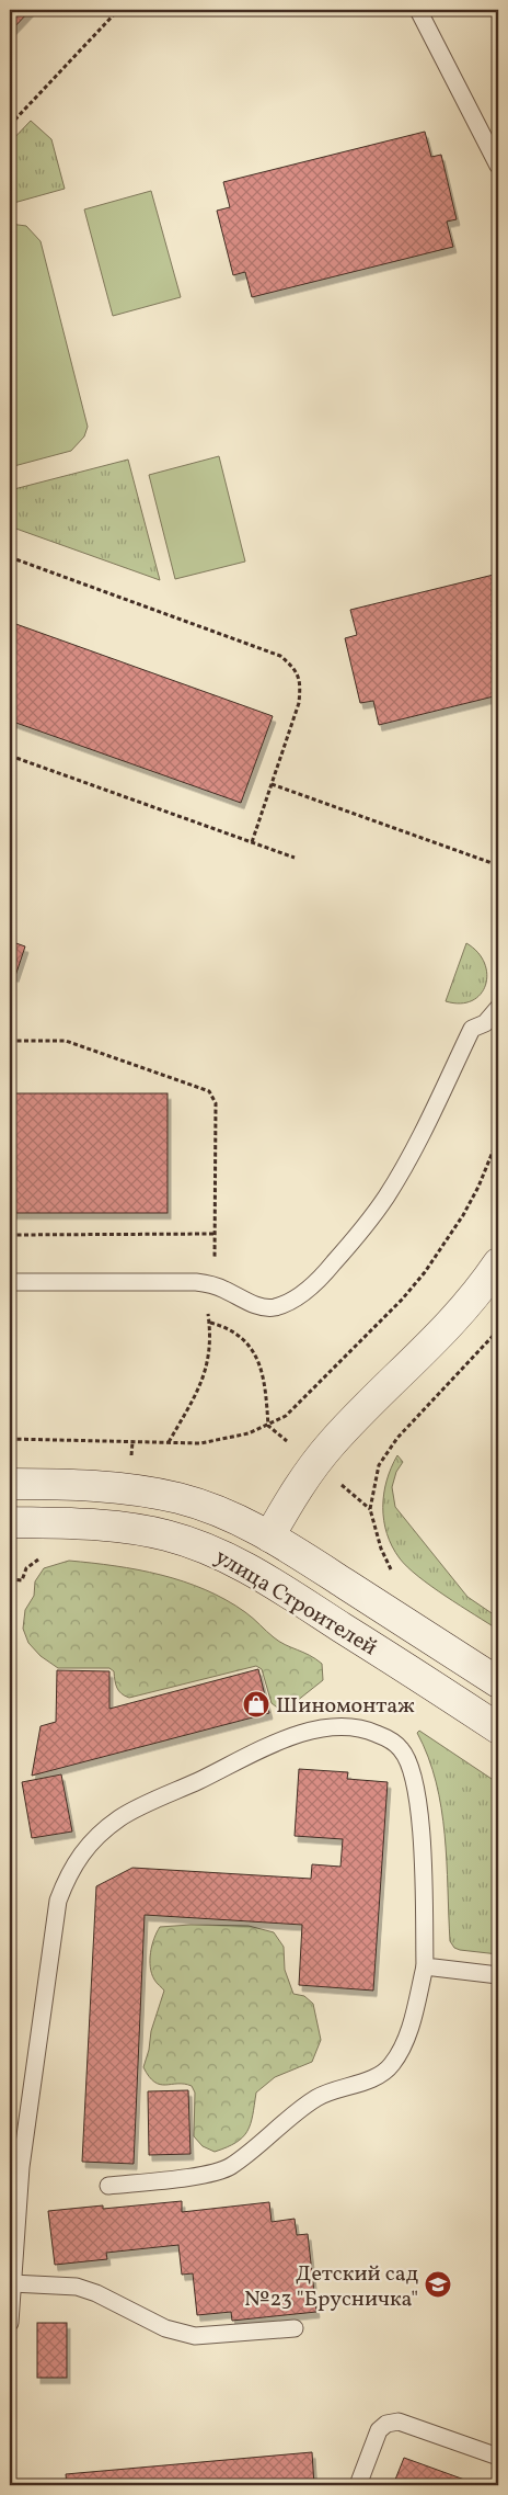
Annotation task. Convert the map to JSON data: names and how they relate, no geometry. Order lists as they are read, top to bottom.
{
  "streets": {
    "main road": ["улица Строителей"]
  },
  "places": {
    "shop": ["Шиномонтаж"],
    "school or university": ["Детский сад №23 \"Брусничка\""]
  }
}
